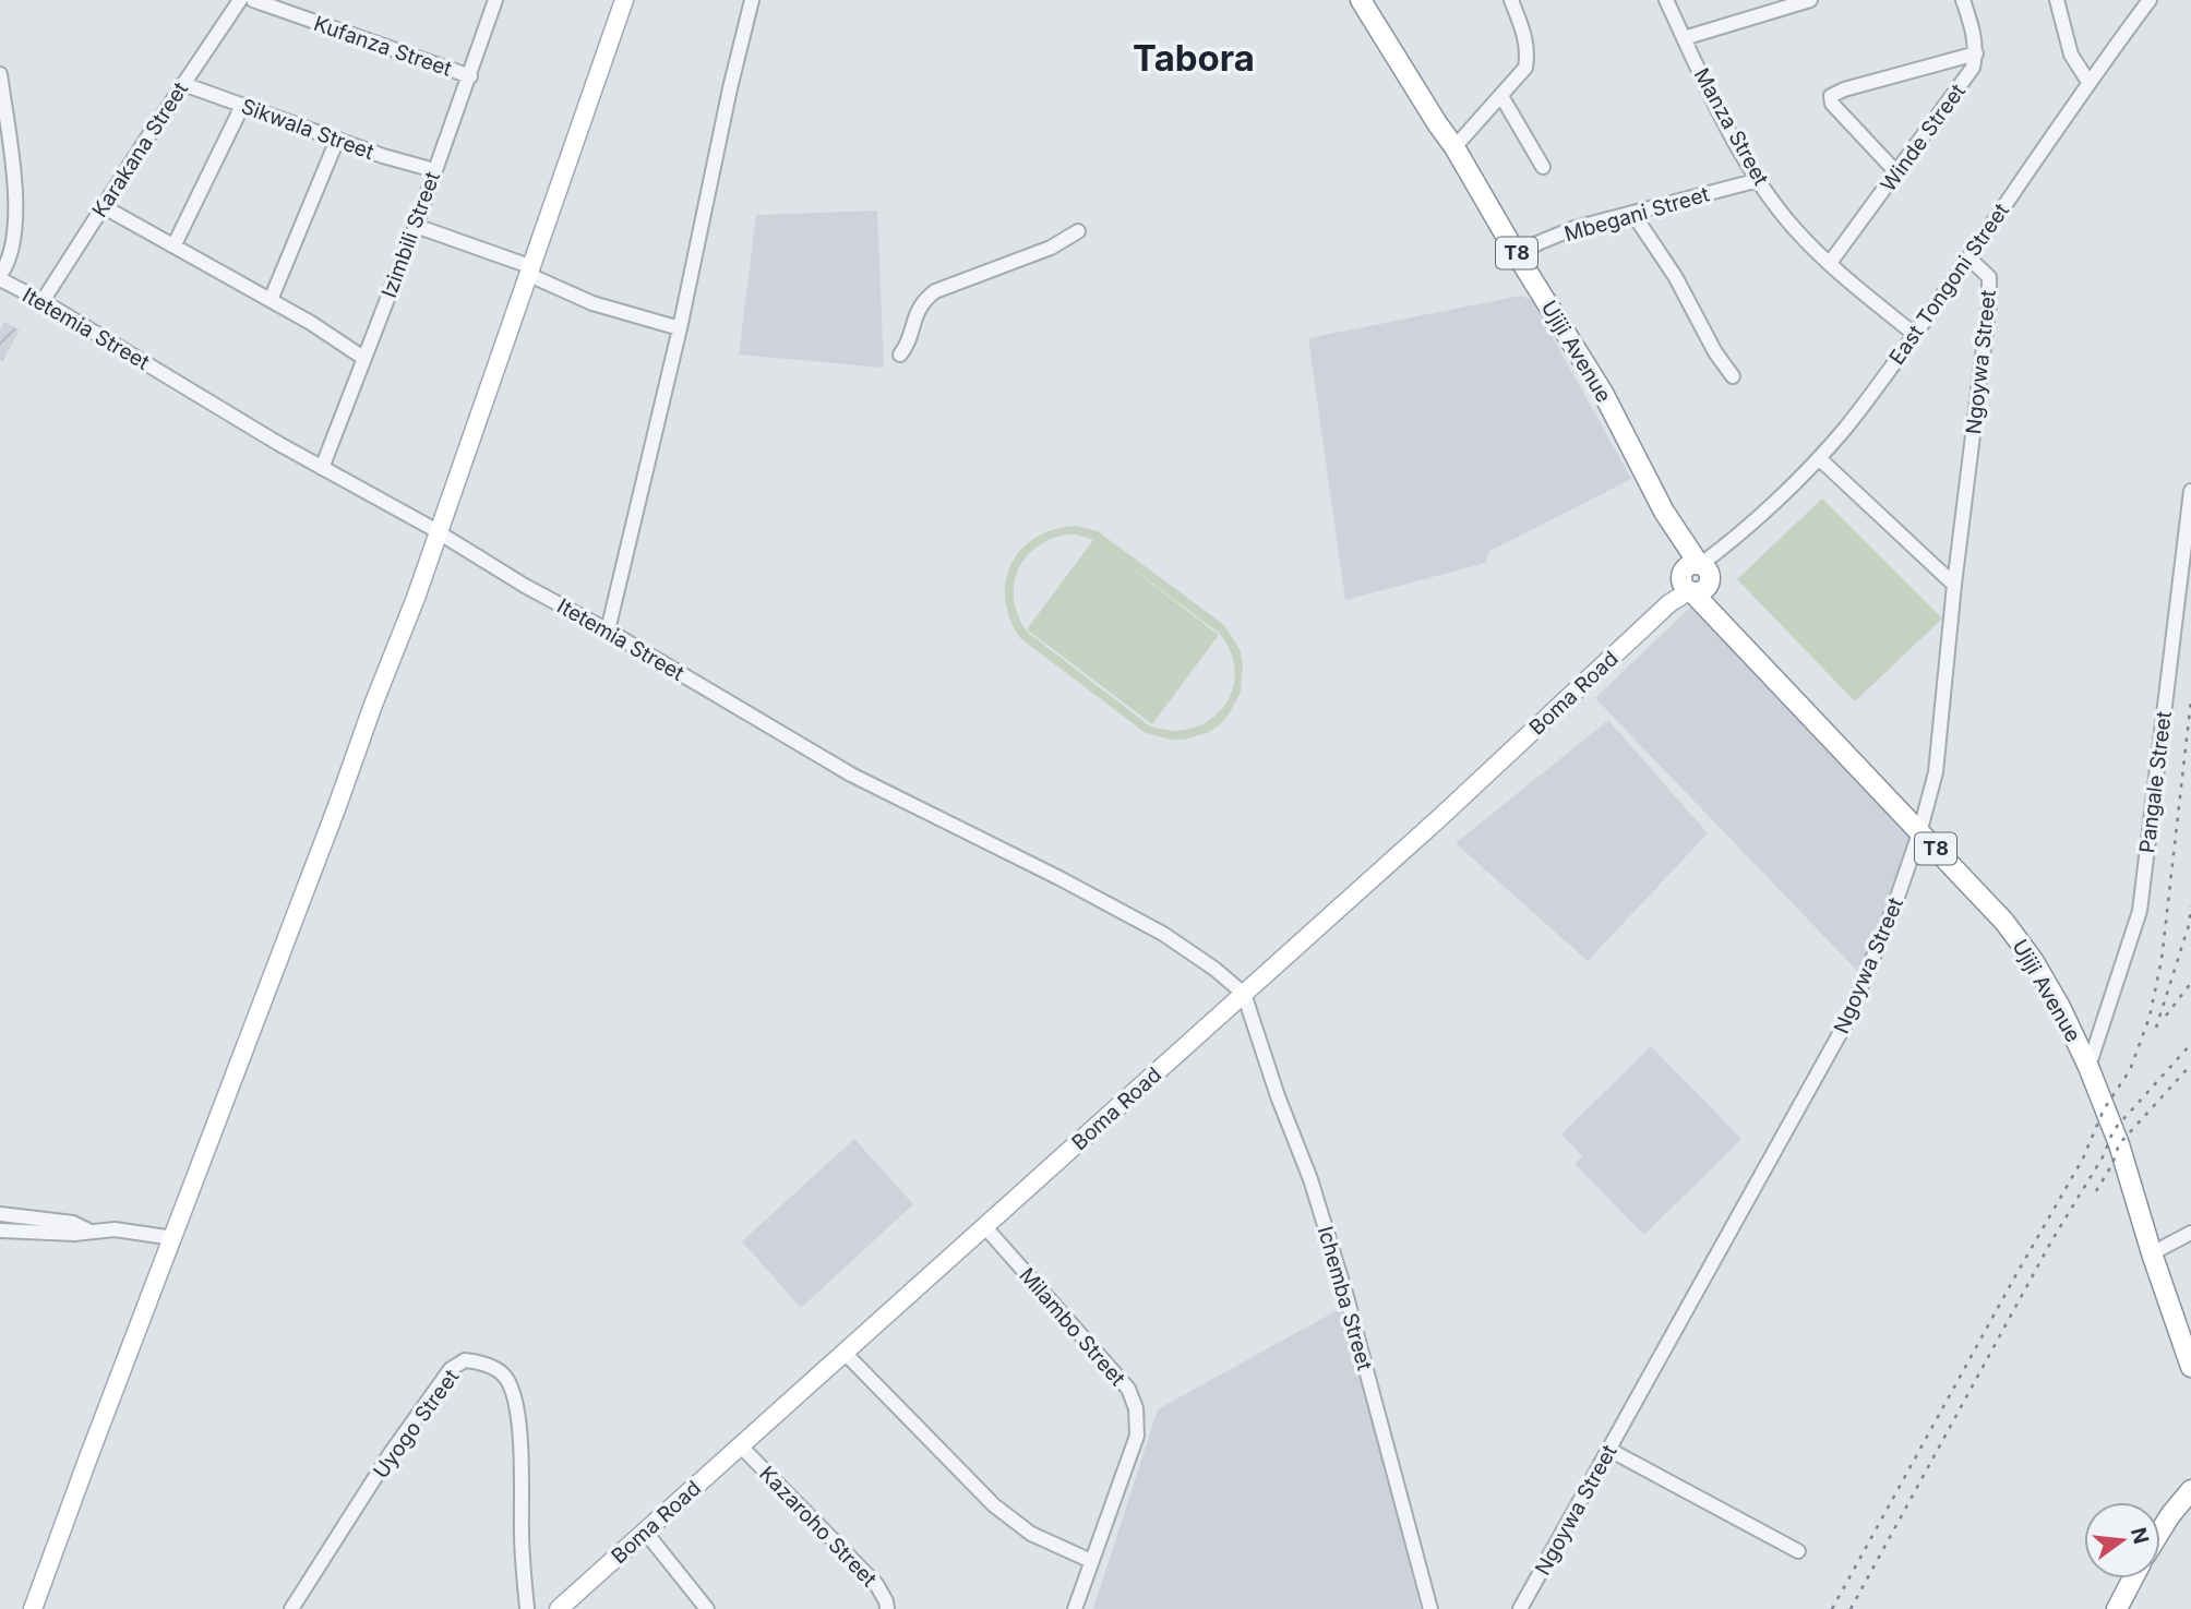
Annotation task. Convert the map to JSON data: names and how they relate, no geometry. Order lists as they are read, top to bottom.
{
  "streets": {
    "highway": ["T8", "Ujiji Avenue"],
    "main road": ["Boma Road"],
    "street": [
      "Kufanza Street",
      "Manza Street",
      "Sikwala Street",
      "Winde Street",
      "Karakana Street",
      "Mbegani Street",
      "Izimbili Street",
      "East Tongoni Street",
      "Itetemia Street",
      "Ngoywa Street",
      "Pangale Street",
      "Ichemba Street",
      "Milambo Street",
      "Uyogo Street",
      "Kazaroho Street"
    ]
  },
  "crossings": [
    ["Kufanza Street", "Izimbili Street"],
    ["Manza Street", "Winde Street"],
    ["Manza Street", "Mbegani Street"],
    ["Manza Street", "East Tongoni Street"],
    ["Sikwala Street", "Karakana Street"],
    ["Sikwala Street", "Izimbili Street"],
    ["Karakana Street", "Itetemia Street"],
    ["Mbegani Street", "Ujiji Avenue"],
    ["Izimbili Street", "Itetemia Street"],
    ["East Tongoni Street", "Ujiji Avenue"],
    ["East Tongoni Street", "Ngoywa Street"],
    ["East Tongoni Street", "Boma Road"],
    ["Itetemia Street", "Boma Road"],
    ["Itetemia Street", "Ichemba Street"],
    ["Ujiji Avenue", "Ngoywa Street"],
    ["Ujiji Avenue", "Boma Road"],
    ["Ujiji Avenue", "Pangale Street"],
    ["Boma Road", "Ichemba Street"],
    ["Boma Road", "Milambo Street"],
    ["Boma Road", "Kazaroho Street"]
  ],
  "districts": ["Tabora"],
  "north": "right"
}
